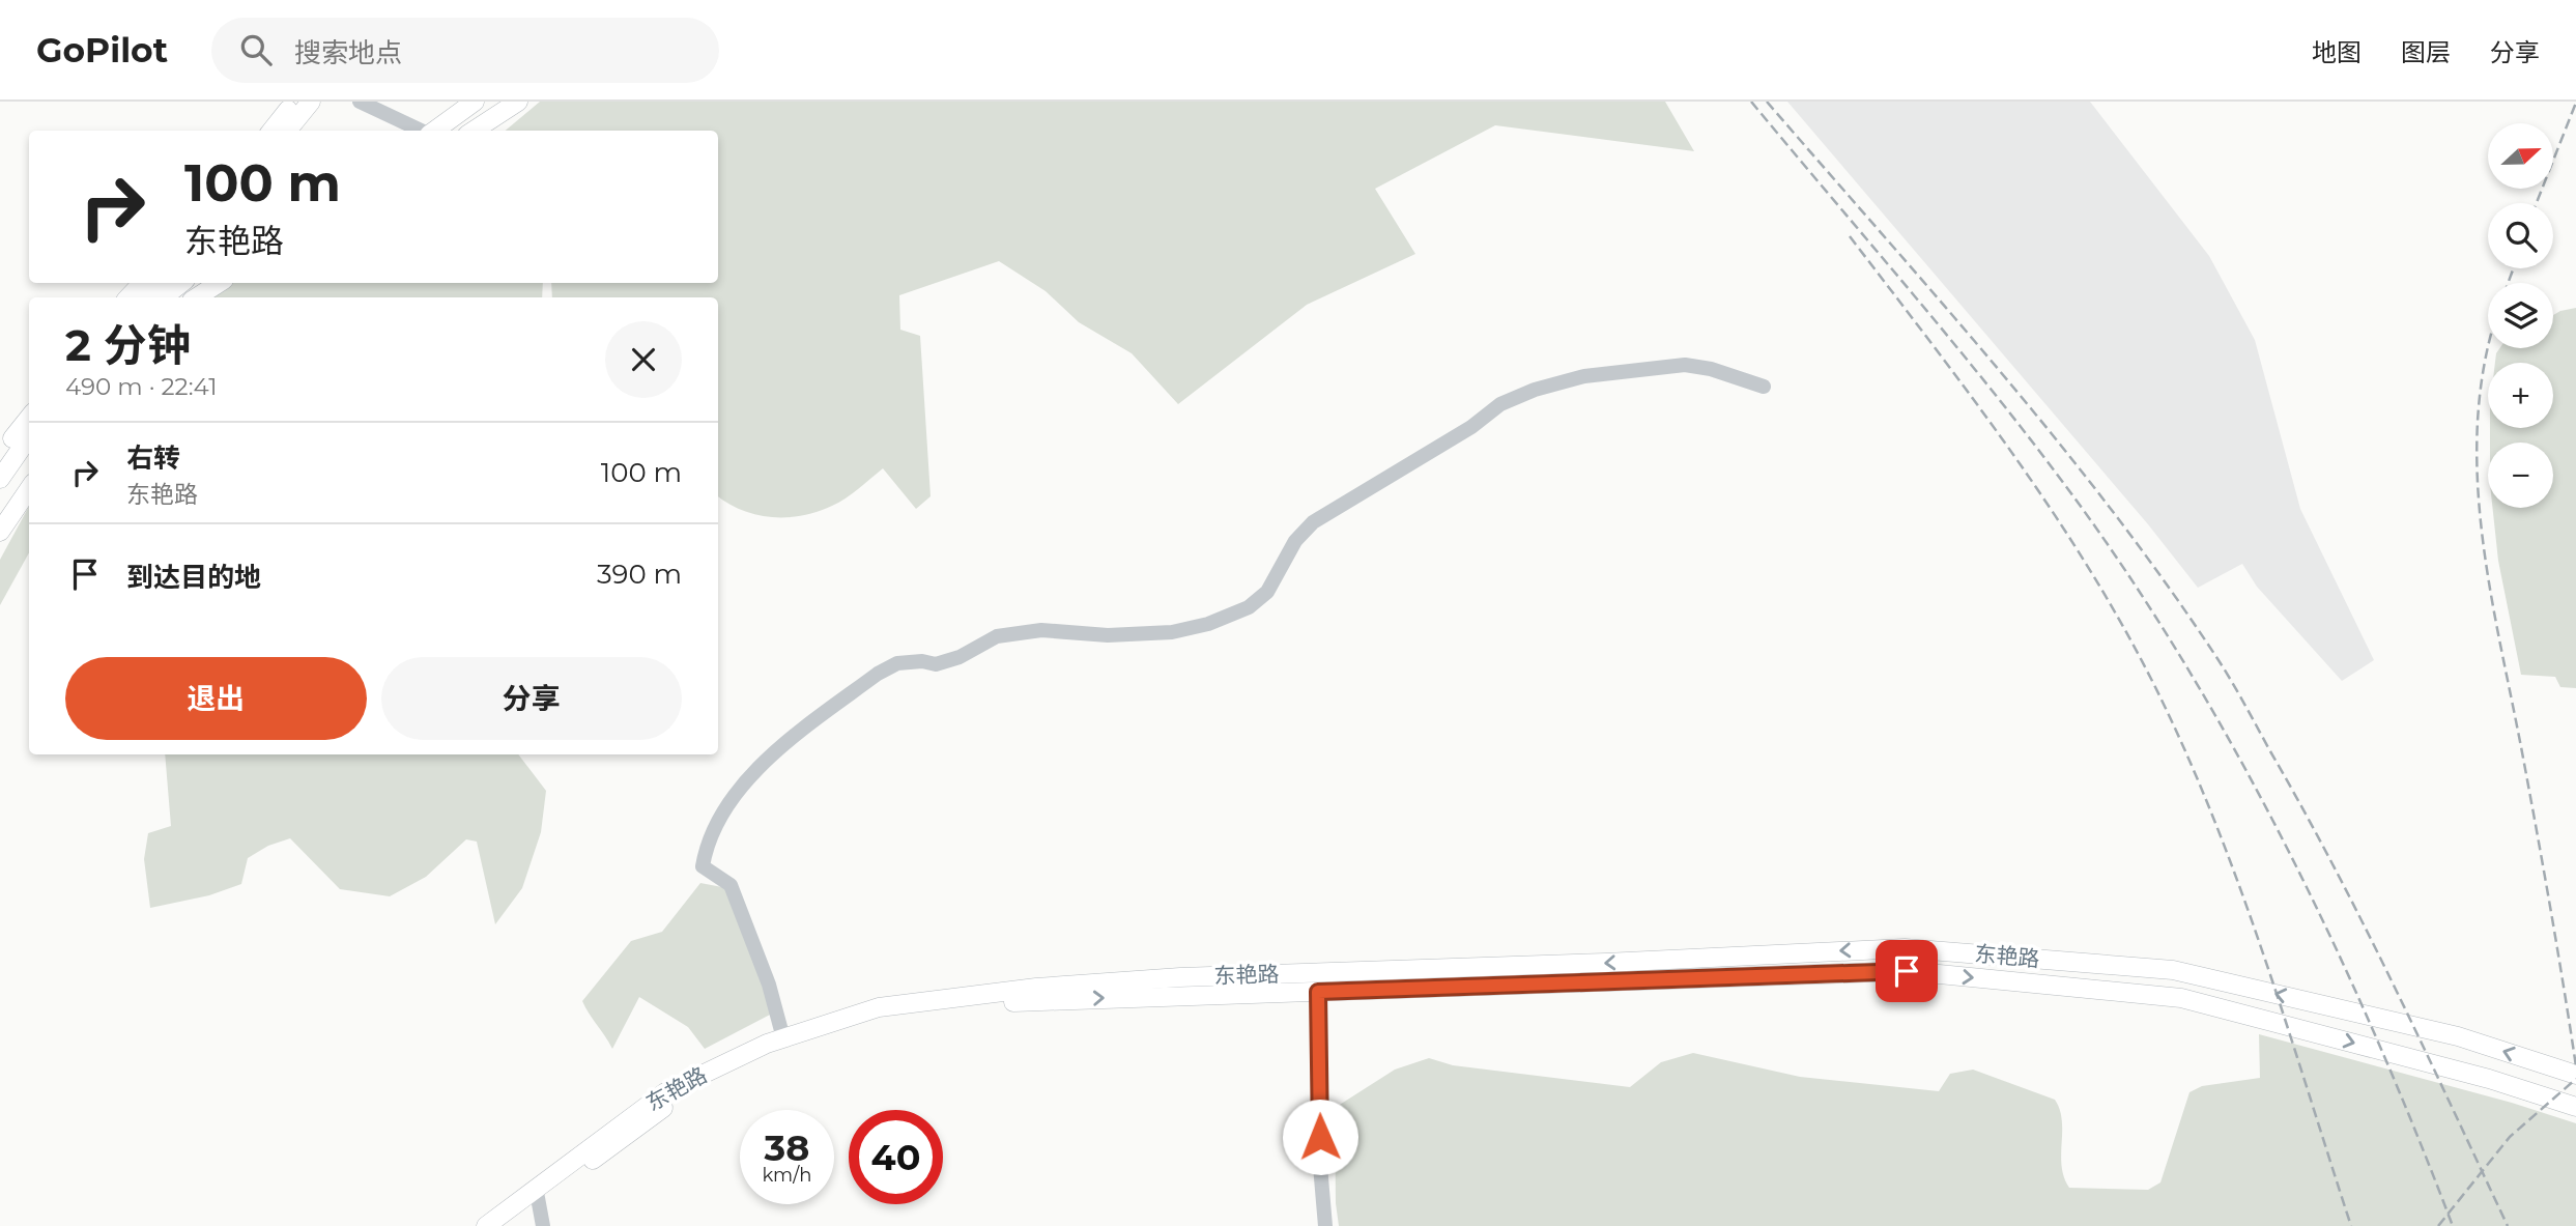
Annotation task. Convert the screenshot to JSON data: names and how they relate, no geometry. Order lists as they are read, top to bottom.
{
  "streets": {
    "main road": ["东艳路"]
  },
  "north": "right",
  "page": {
    "header": "GoPilot",
    "search": "搜索地点",
    "nav": ["地图", "图层", "分享"],
    "map_buttons": ["+", "−"],
    "turn": ["100 m", "东艳路"],
    "heading": ["2 分钟", "490 m · 22:41"],
    "list": [
      {
        "name": "右转",
        "note": "东艳路",
        "value": "100 m"
      },
      {
        "name": "到达目的地",
        "value": "390 m"
      }
    ],
    "buttons": ["退出", "分享"],
    "speed": "38 km/h",
    "limit": "40"
  }
}
